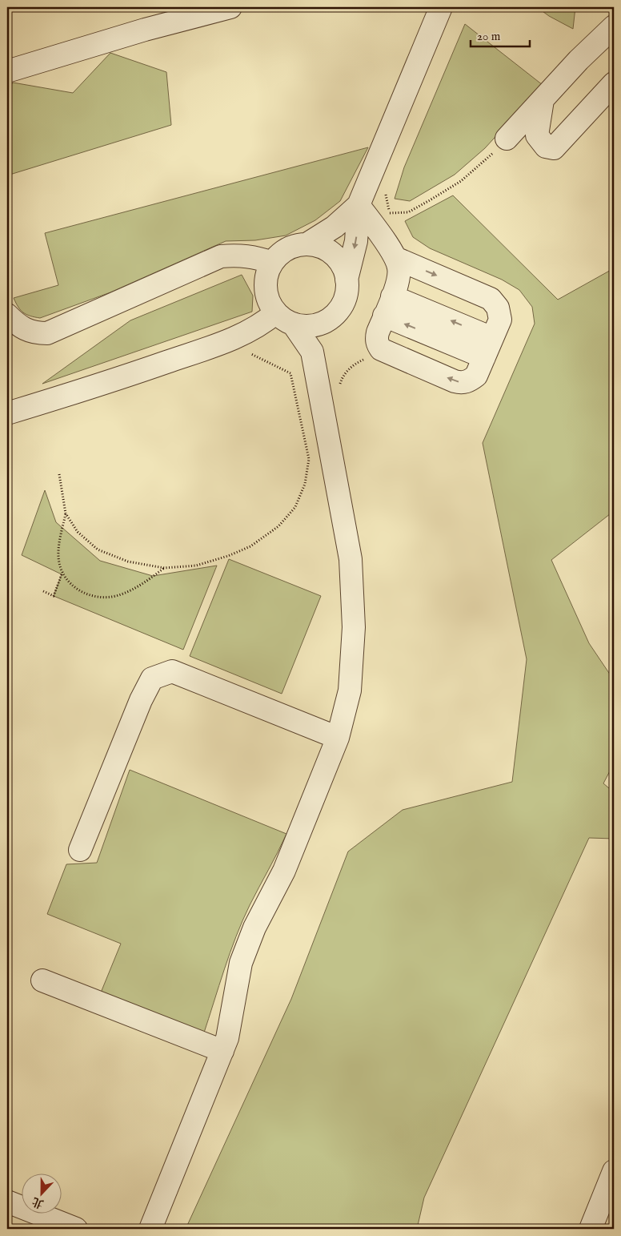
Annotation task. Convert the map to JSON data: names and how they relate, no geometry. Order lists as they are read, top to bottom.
{
  "scale_bar": "20 m",
  "north": "bottom"
}
